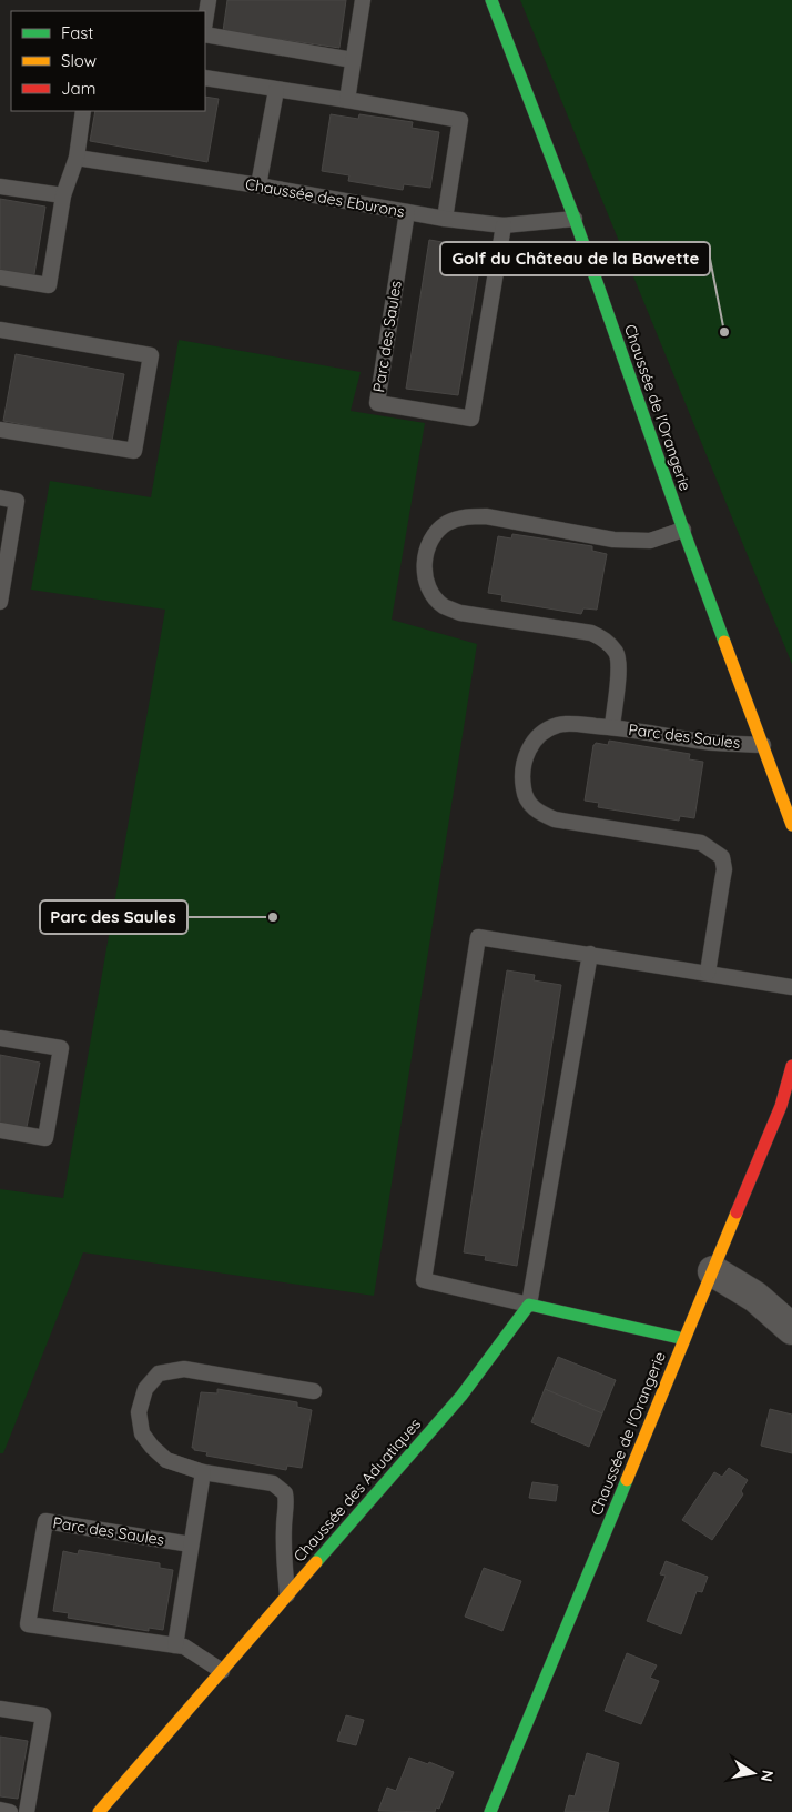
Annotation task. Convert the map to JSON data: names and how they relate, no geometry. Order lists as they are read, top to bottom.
{
  "streets": {
    "street": ["Chaussée de l'Orangerie", "Chaussée des Aduatiques"],
    "lane": ["Chaussée des Eburons", "Parc des Saules"]
  },
  "crossings": [
    ["Chaussée des Eburons", "Parc des Saules"],
    ["Chaussée des Eburons", "Chaussée de l'Orangerie"],
    ["Parc des Saules", "Chaussée de l'Orangerie"],
    ["Parc des Saules", "Chaussée des Aduatiques"]
  ],
  "places": ["Golf du Château de la Bawette", "Parc des Saules"],
  "legend": ["Fast", "Slow", "Jam"],
  "north": "right"
}
